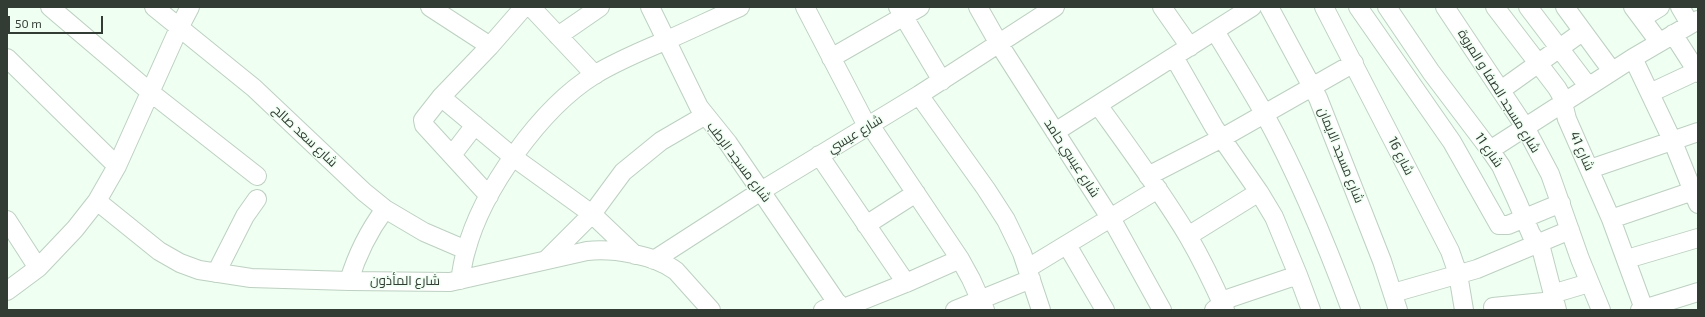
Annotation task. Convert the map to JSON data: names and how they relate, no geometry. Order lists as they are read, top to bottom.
{
  "streets": {
    "street": [
      "شارع مسجد الصفا و المروة",
      "شارع عيسي",
      "شارع سعد صالح",
      "شارع 11",
      "شارع 41",
      "شارع مسجد الايمان",
      "شارع 16",
      "شارع عيسي حامد",
      "شارع مسجد الرطب",
      "شارع المأذون"
    ]
  },
  "crossings": [
    ["شارع عيسي", "شارع عيسي حامد"],
    ["شارع عيسي", "شارع مسجد الرطب"],
    ["شارع عيسي", "شارع المأذون"]
  ],
  "scale_bar": "50 m"
}
